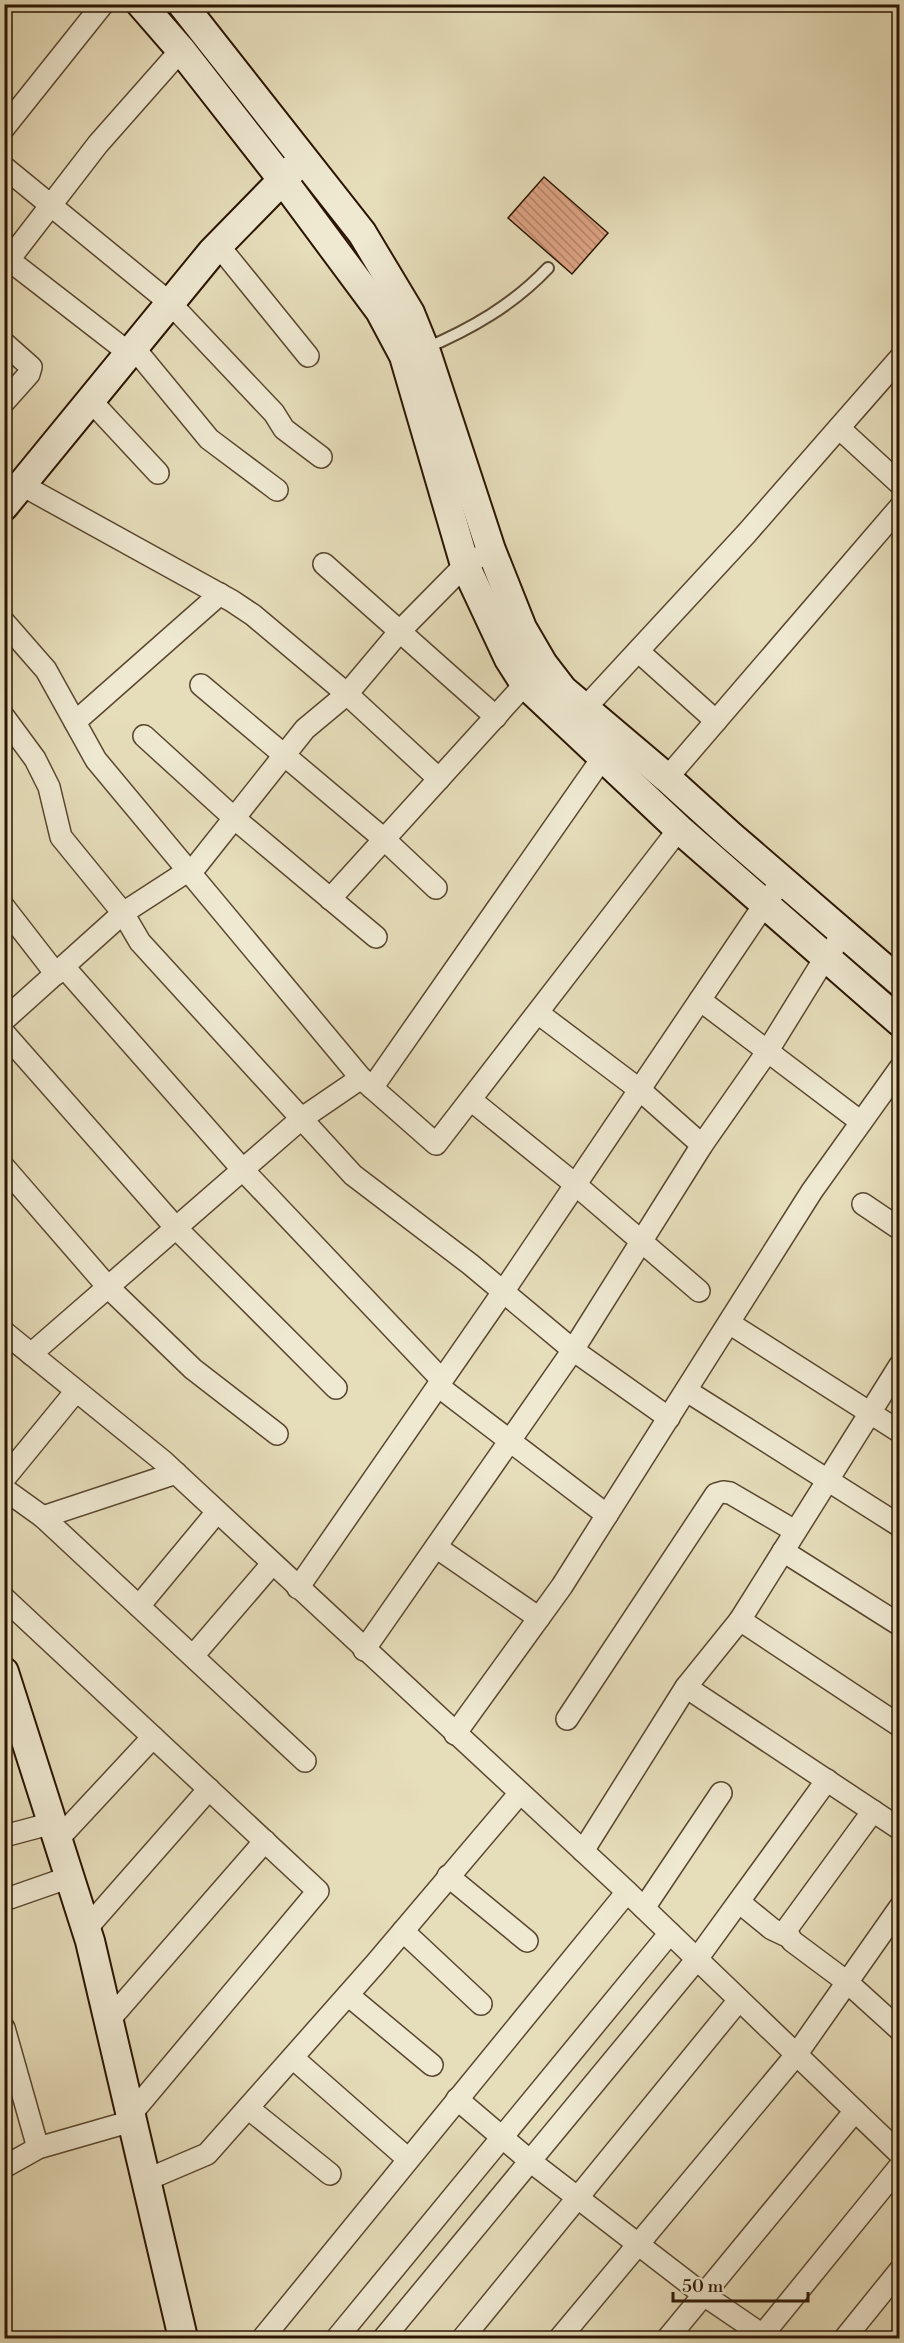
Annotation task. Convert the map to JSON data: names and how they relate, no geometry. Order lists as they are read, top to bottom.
{
  "scale_bar": "50 m"
}
